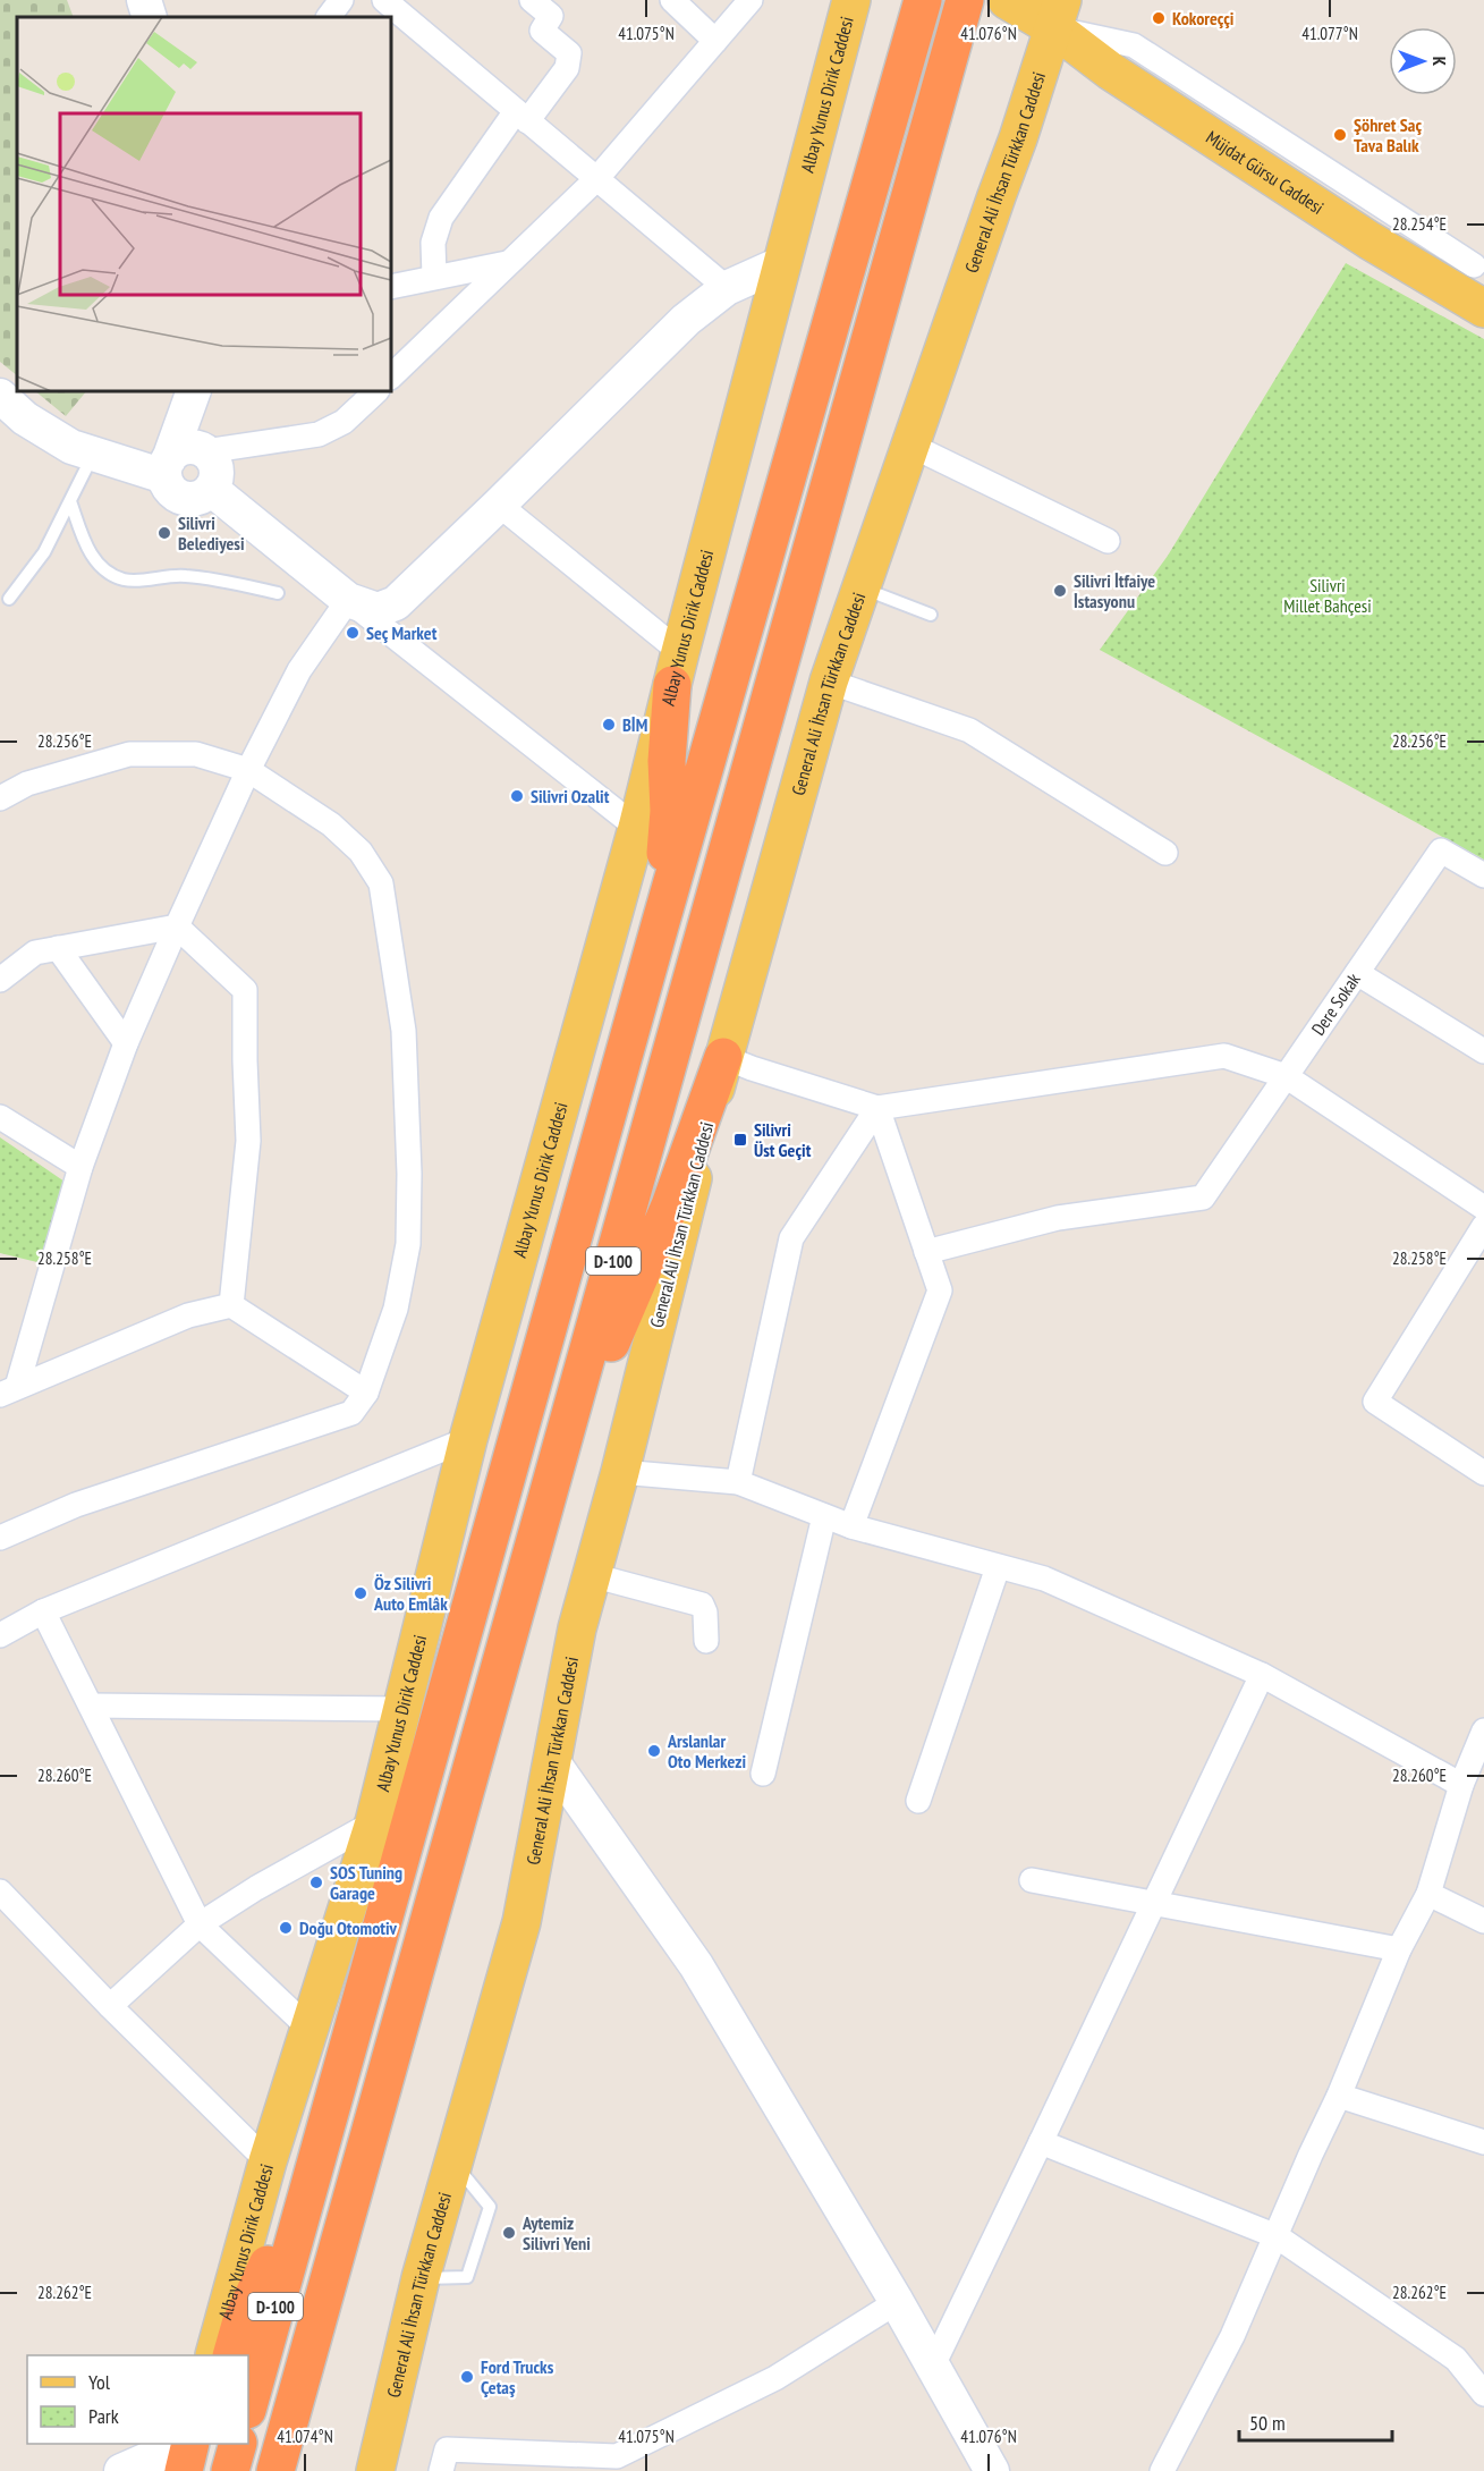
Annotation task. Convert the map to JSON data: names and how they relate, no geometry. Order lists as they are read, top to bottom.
{
  "streets": {
    "highway": ["D-100"],
    "main road": ["Albay Yunus Dirik Caddesi", "Müjdat Gürsu Caddesi", "General Ali İhsan Türkkan Caddesi"],
    "street": ["Dere Sokak"]
  },
  "crossings": [
    ["Müjdat Gürsu Caddesi", "General Ali İhsan Türkkan Caddesi"]
  ],
  "parks": ["Silivri Millet Bahçesi"],
  "places": {
    "other": [
      "Kokoreççi",
      "Şöhret Saç Tava Balık",
      "Silivri Belediyesi",
      "Silivri İtfaiye İstasyonu",
      "Seç Market",
      "BİM",
      "Silivri Ozalit",
      "Öz Silivri Auto Emlâk",
      "Arslanlar Oto Merkezi",
      "SOS Tuning Garage",
      "Doğu Otomotiv",
      "Aytemiz Silivri Yeni",
      "Ford Trucks Çetaş"
    ],
    "transit": ["Silivri Üst Geçit"]
  },
  "legend": ["Yol", "Park"],
  "scale_bar": "50 m",
  "north": "right",
  "coordinates": [
    "41.075°N",
    "41.076°N",
    "41.077°N",
    "28.254°E",
    "28.256°E",
    "28.258°E",
    "28.260°E",
    "28.262°E",
    "41.074°N"
  ]
}
